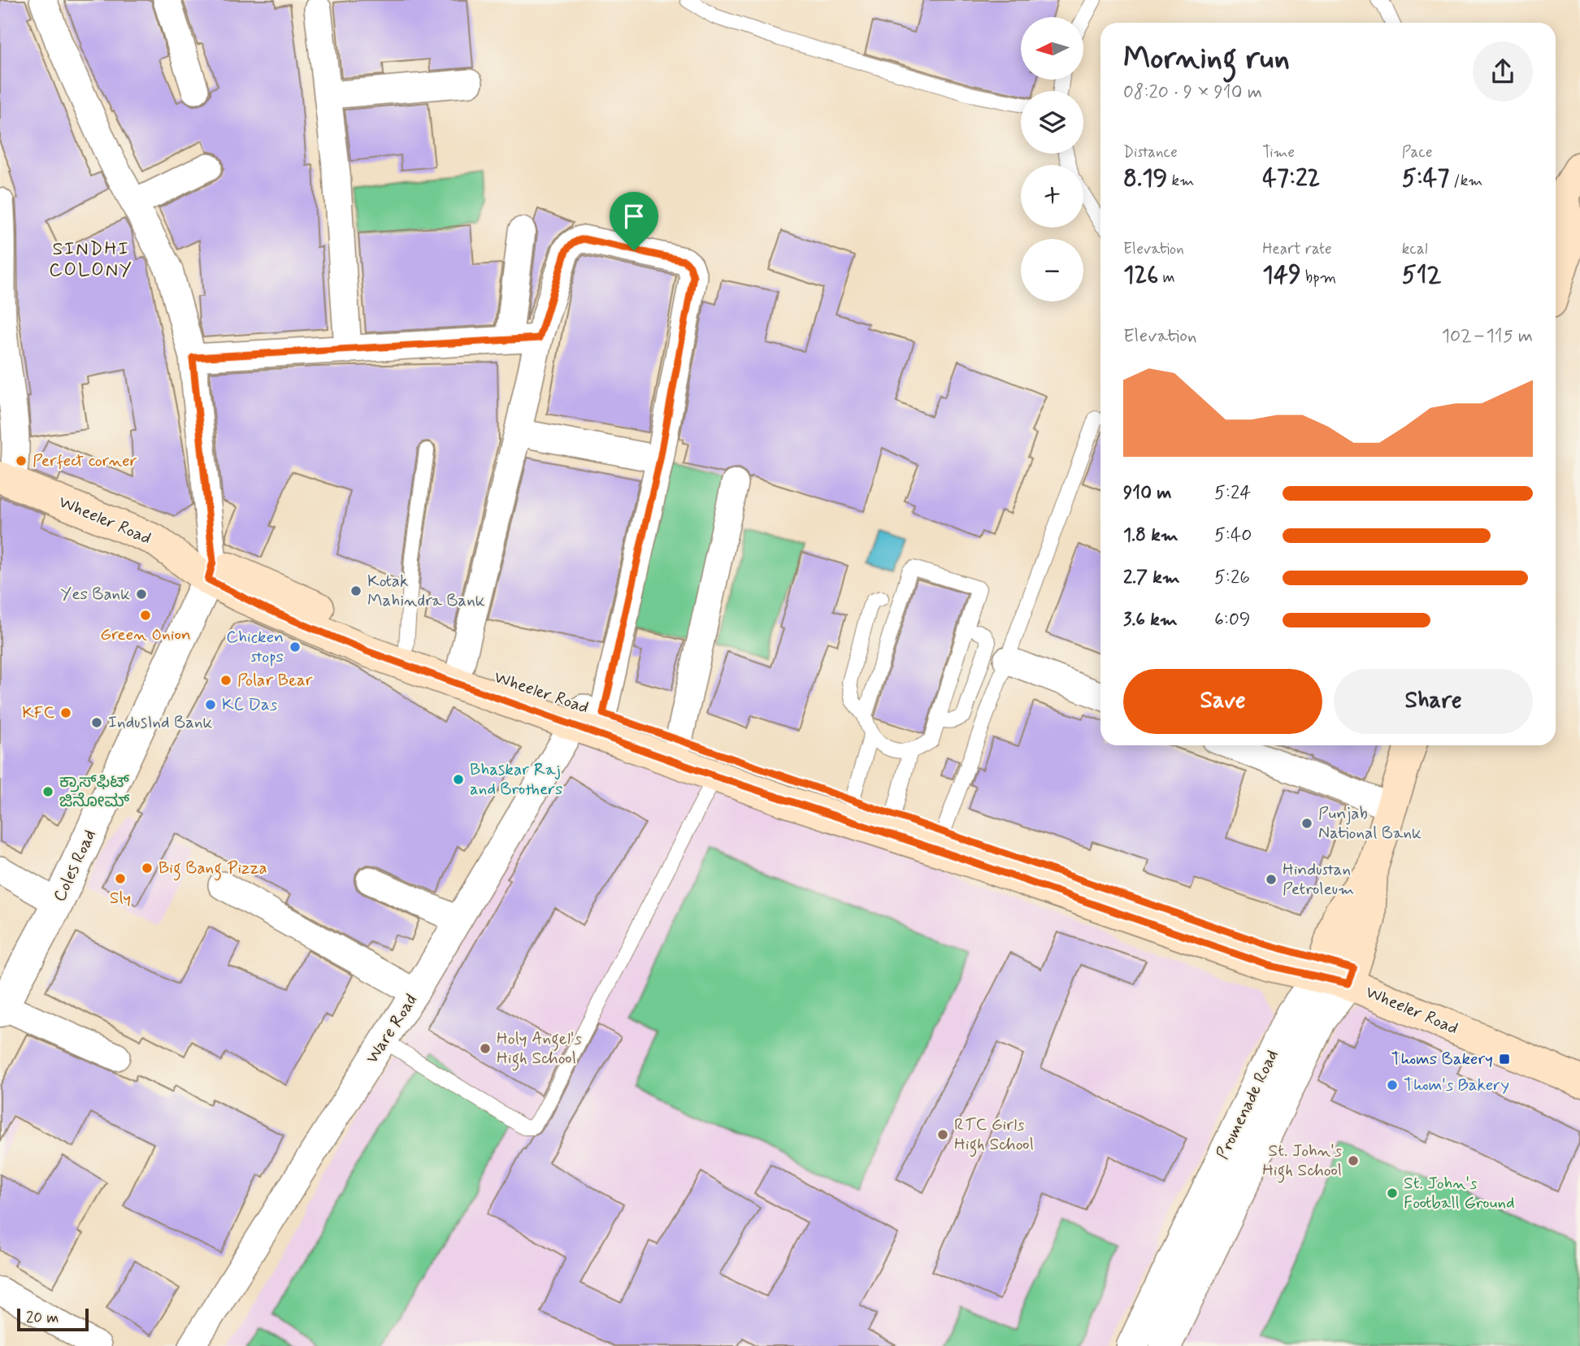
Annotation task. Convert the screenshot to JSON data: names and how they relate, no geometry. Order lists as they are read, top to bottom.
{
  "streets": {
    "main road": ["Wheeler Road", "Promenade Road"],
    "street": ["Coles Road", "Ware Road"]
  },
  "crossings": [
    ["Wheeler Road", "Coles Road"],
    ["Wheeler Road", "Ware Road"],
    ["Wheeler Road", "Promenade Road"]
  ],
  "districts": ["SINDHI COLONY"],
  "places": {
    "other": [
      "Perfect corner",
      "Kotak Mahindra Bank",
      "Yes Bank",
      "Green Onion",
      "Chicken stops",
      "Polar Bear",
      "KC Das",
      "KFC",
      "IndusInd Bank",
      "Bhaskar Raj and Brothers",
      "ಕ್ರಾಸ್‌ಫಿಟ್ ಜಿನೋಮ್",
      "Punjab National Bank",
      "Big Bang Pizza",
      "Sly",
      "Hindustan Petroleum",
      "Holy Angel's High School",
      "Thom's Bakery",
      "RTC Girls High School",
      "St. John's High School",
      "St. John's Football Ground"
    ],
    "transit": ["Thoms Bakery"]
  },
  "scale_bar": "20 m",
  "north": "left",
  "page": {
    "map_buttons": ["+", "−"],
    "heading": ["Morning run", "08:20 · 9 × 910 m"],
    "stats": [
      ["Distance", "8.19 km"],
      ["Time", "47:22"],
      ["Pace", "5:47 /km"],
      ["Elevation", "126 m"],
      ["Heart rate", "149 bpm"],
      ["kcal", "512"]
    ],
    "chart": ["Elevation", "102–115 m"],
    "list": [
      {
        "name": "910 m",
        "note": "5:24"
      },
      {
        "name": "1.8 km",
        "note": "5:40"
      },
      {
        "name": "2.7 km",
        "note": "5:26"
      },
      {
        "name": "3.6 km",
        "note": "6:09"
      }
    ],
    "buttons": ["Save", "Share"],
    "scale": "20 m"
  }
}
